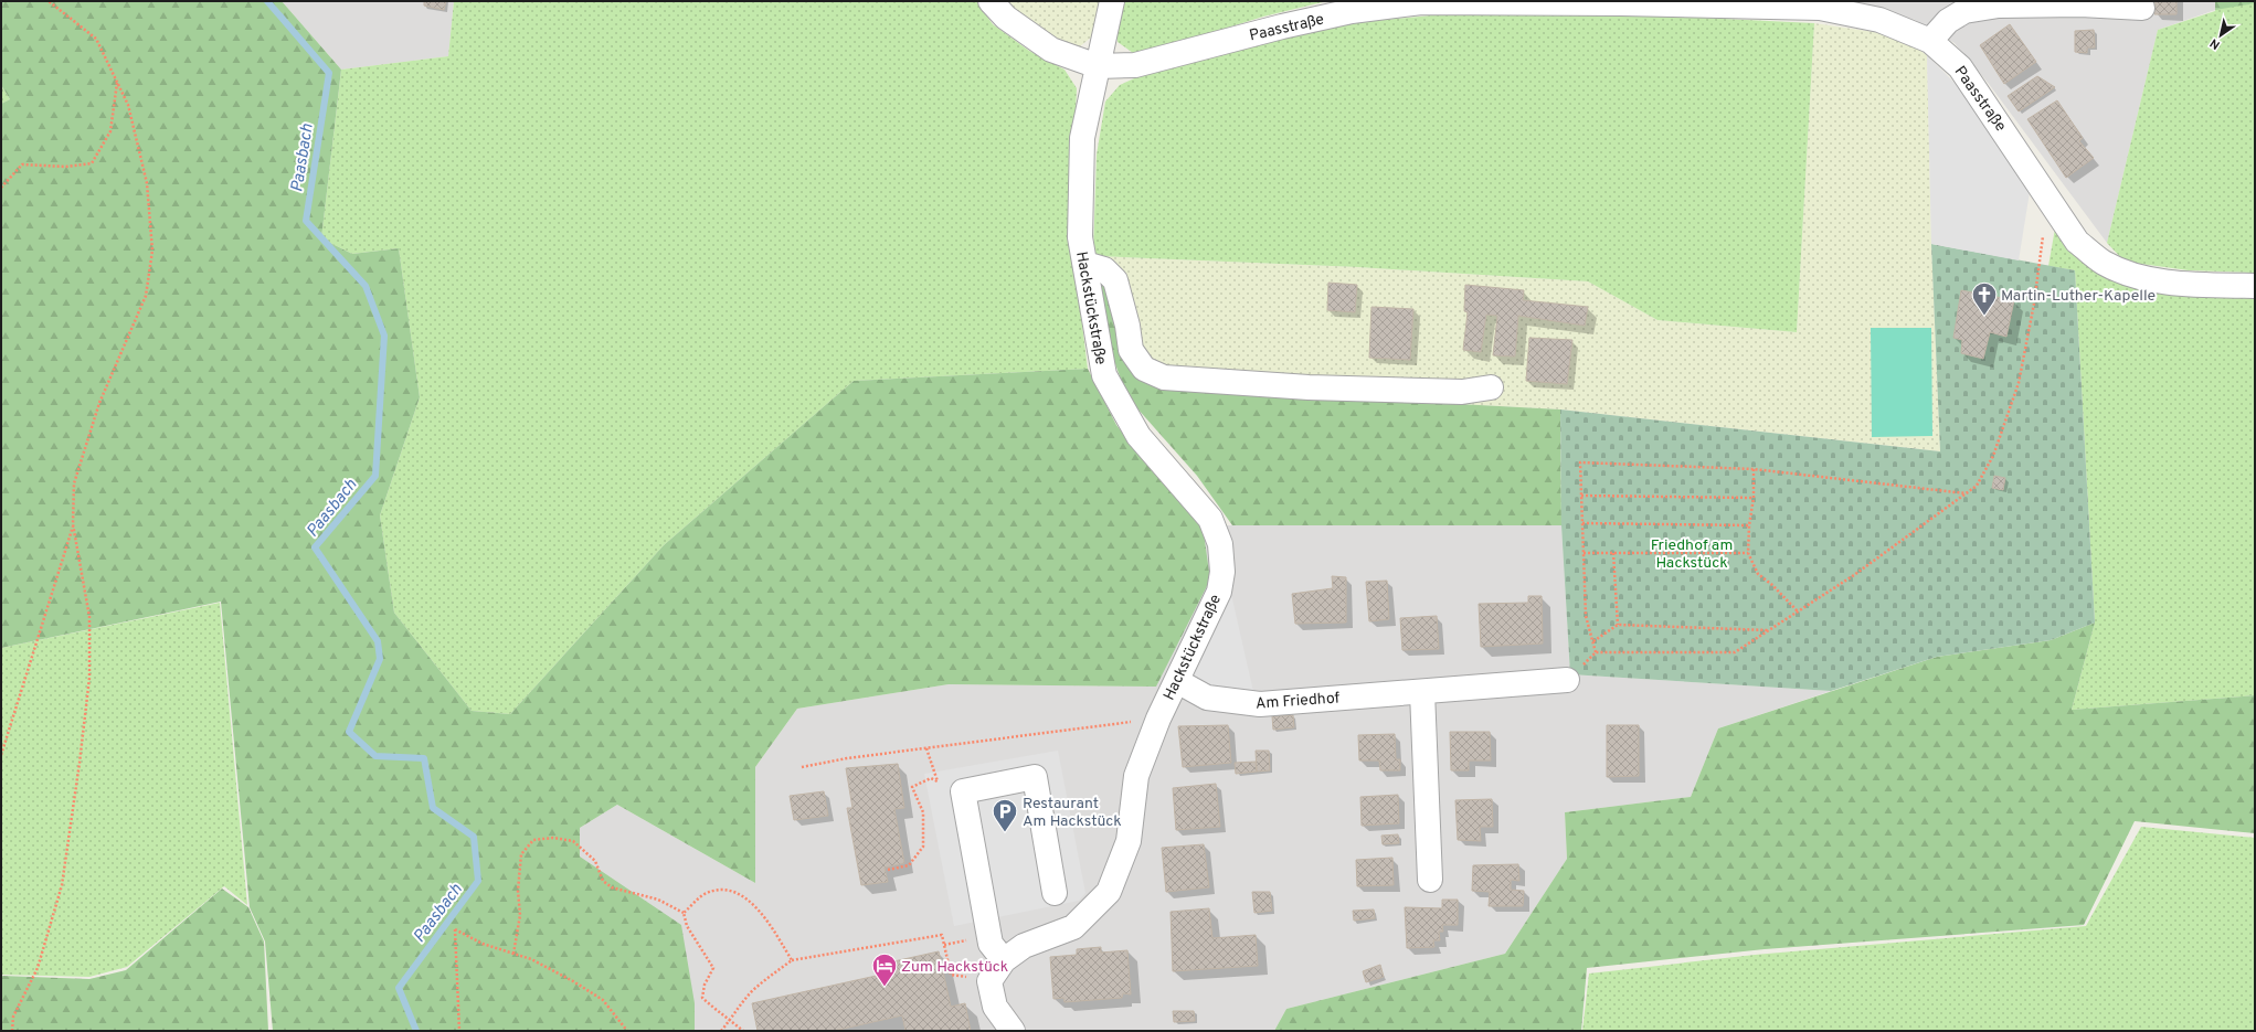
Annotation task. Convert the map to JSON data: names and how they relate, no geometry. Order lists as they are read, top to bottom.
{
  "streets": {
    "street": ["Paasstraße", "Hackstückstraße", "Am Friedhof"]
  },
  "crossings": [
    ["Paasstraße", "Hackstückstraße"],
    ["Hackstückstraße", "Am Friedhof"]
  ],
  "water": ["Paasbach"],
  "parks": ["Friedhof am Hackstück"],
  "places": {
    "church": ["Martin-Luther-Kapelle"],
    "parking": ["Restaurant Am Hackstück"],
    "hotel": ["Zum Hackstück"]
  },
  "north": "bottom left"
}
